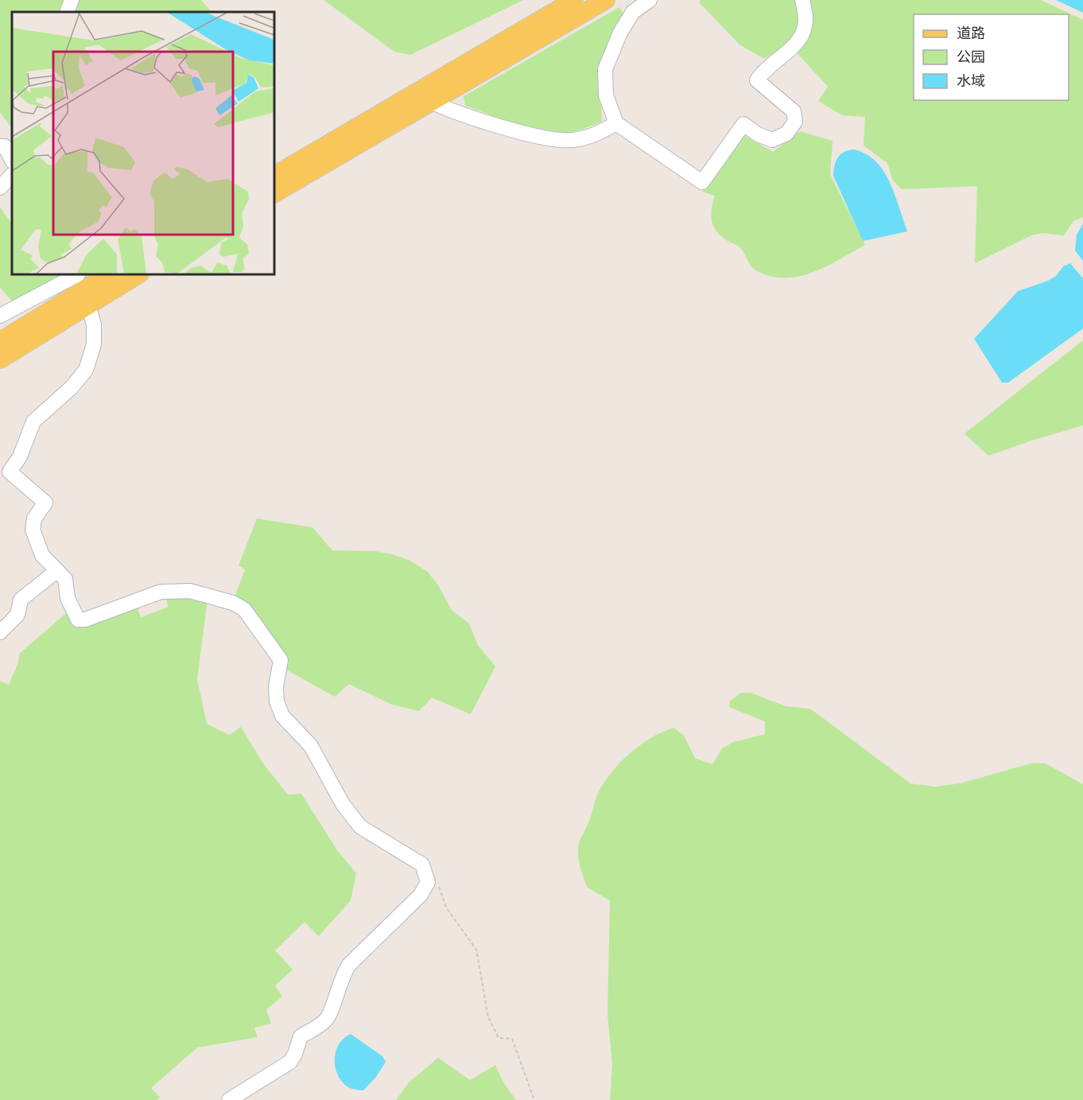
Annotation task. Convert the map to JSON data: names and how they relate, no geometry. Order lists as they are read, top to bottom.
{
  "legend": ["道路", "公园", "水域"]
}
